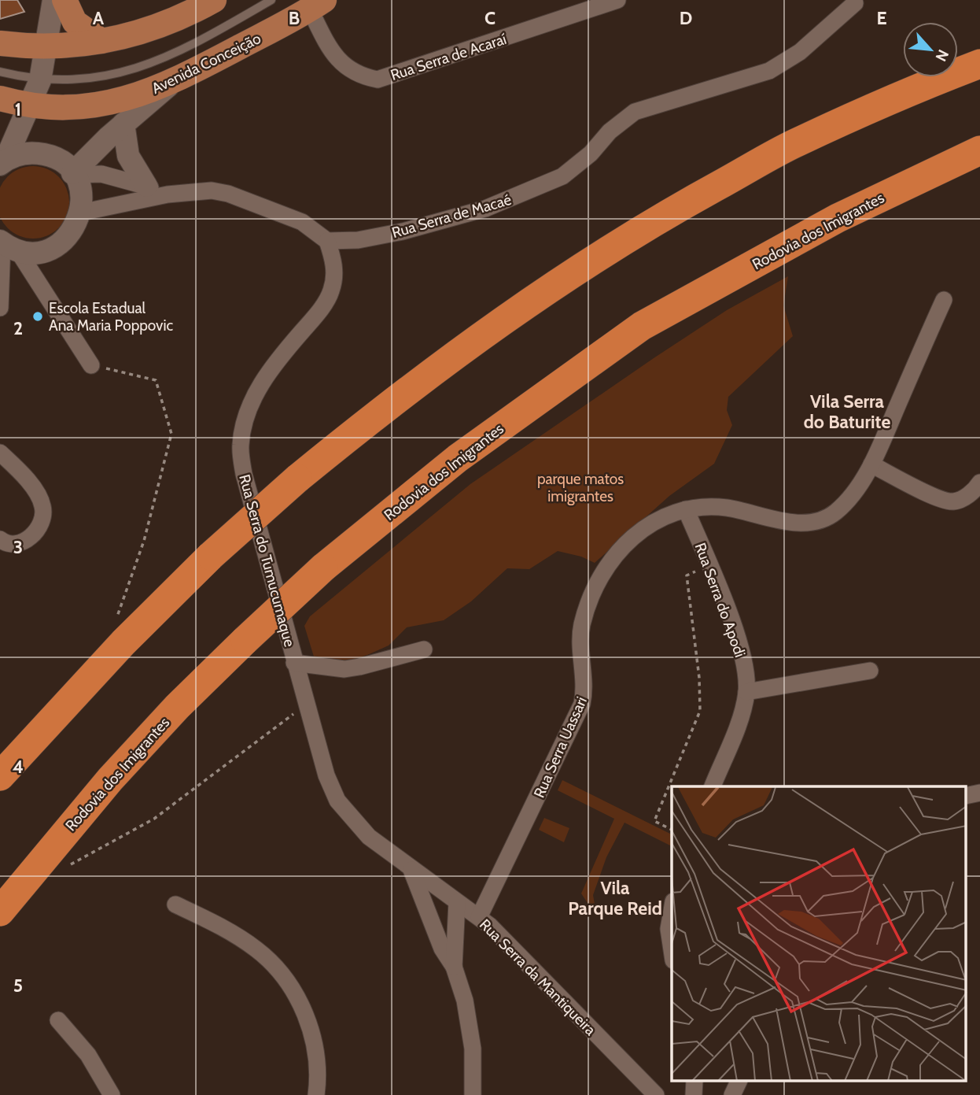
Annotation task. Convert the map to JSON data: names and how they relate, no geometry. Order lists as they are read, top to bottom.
{
  "streets": {
    "highway": ["Rodovia dos Imigrantes"],
    "main road": ["Avenida Conceição"],
    "street": [
      "Rua Serra de Acaraí",
      "Rua Serra de Macaé",
      "Rua Serra do Tumucumaque",
      "Rua Serra do Apodi",
      "Rua Serra Uassari",
      "Rua Serra da Mantiqueira"
    ]
  },
  "crossings": [
    ["Rua Serra de Acaraí", "Avenida Conceição"],
    ["Rua Serra de Macaé", "Rua Serra do Tumucumaque"],
    ["Rua Serra do Tumucumaque", "Rua Serra da Mantiqueira"],
    ["Rua Serra do Apodi", "Rua Serra Uassari"],
    ["Rua Serra Uassari", "Rua Serra da Mantiqueira"]
  ],
  "districts": ["Vila Serra do Baturite", "Vila Parque Reid"],
  "parks": ["parque matos imigrantes"],
  "places": ["Escola Estadual Ana Maria Poppovic"],
  "north": "bottom right",
  "grid": {
    "columns": [
      "A",
      "B",
      "C",
      "D",
      "E"
    ],
    "rows": [
      "1",
      "2",
      "3",
      "4",
      "5"
    ]
  }
}
